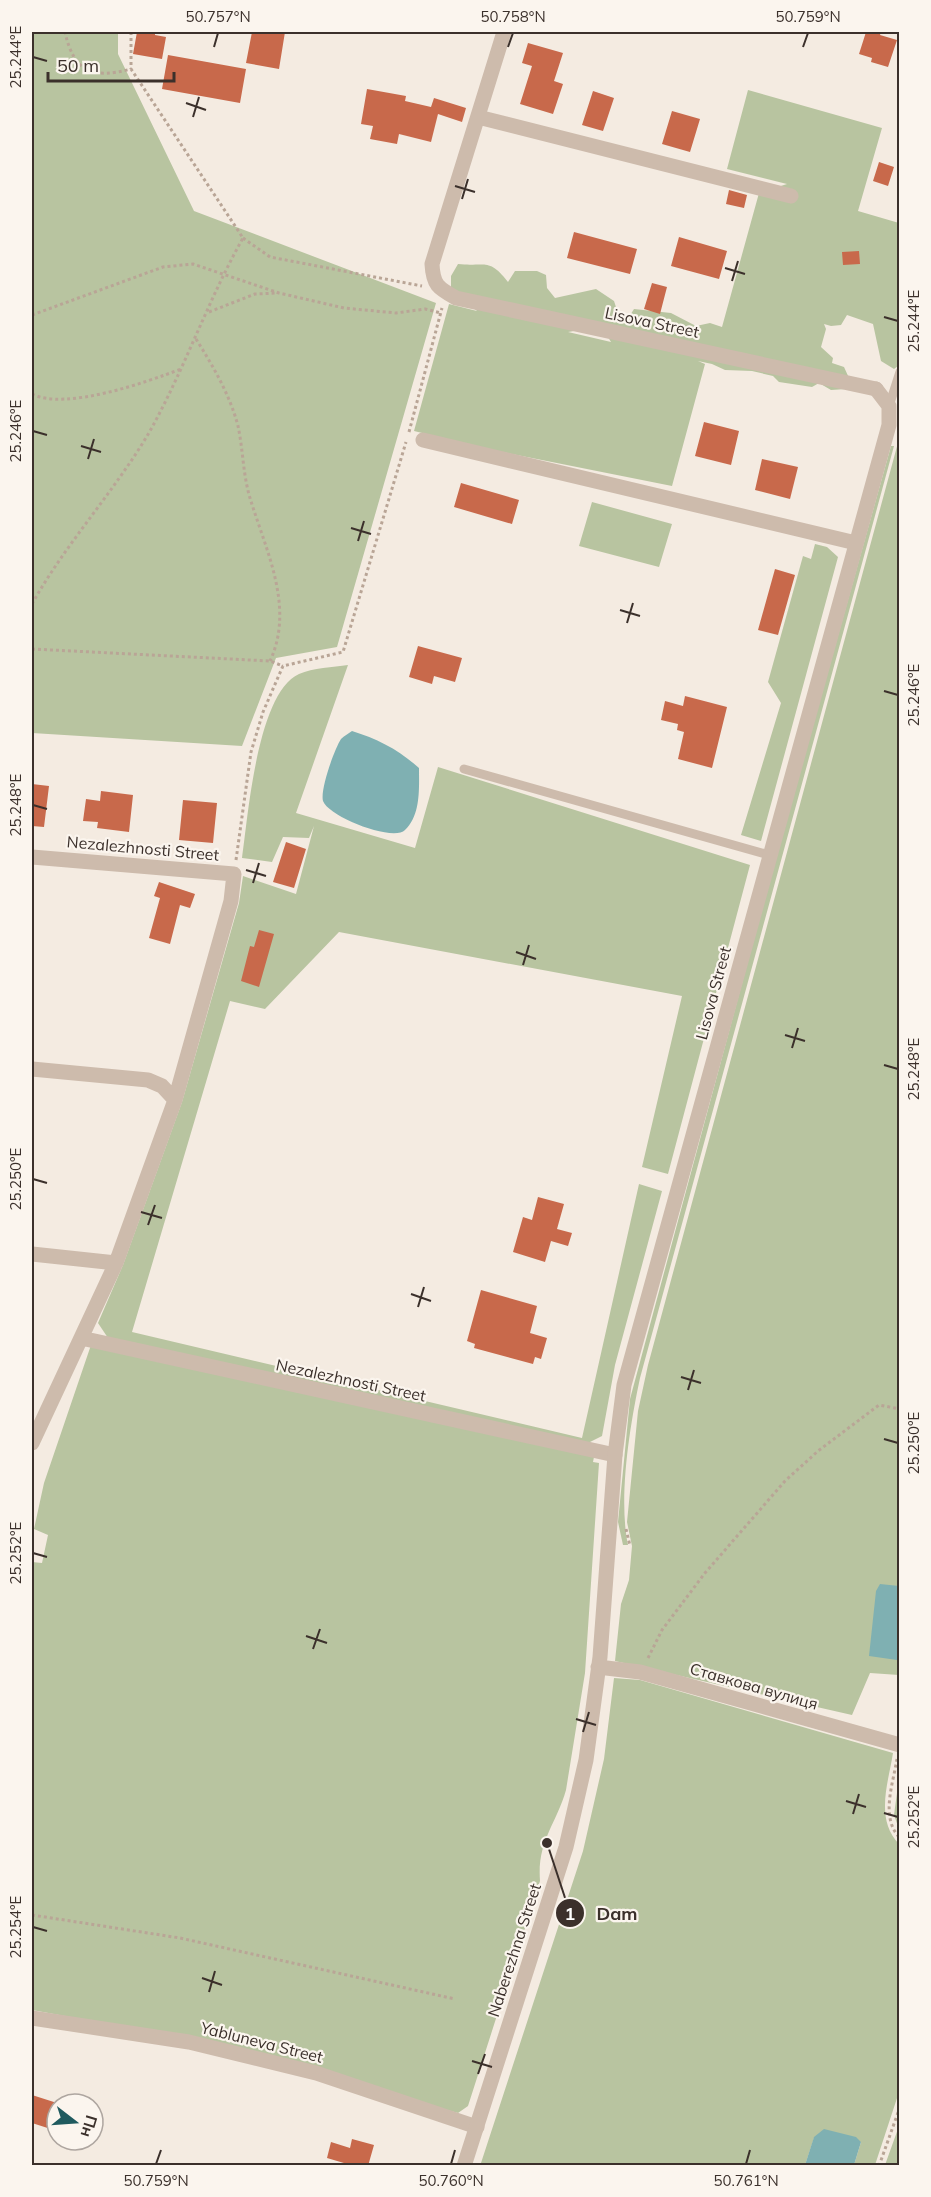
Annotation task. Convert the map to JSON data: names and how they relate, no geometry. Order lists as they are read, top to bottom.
{
  "streets": {
    "street": [
      "Lisova Street",
      "Nezalezhnosti Street",
      "Ставкова вулиця",
      "Naberezhna Street",
      "Yabluneva Street"
    ]
  },
  "crossings": [
    ["Lisova Street", "Nezalezhnosti Street"],
    ["Lisova Street", "Naberezhna Street"],
    ["Nezalezhnosti Street", "Naberezhna Street"],
    ["Ставкова вулиця", "Naberezhna Street"],
    ["Naberezhna Street", "Yabluneva Street"]
  ],
  "places": ["Dam"],
  "scale_bar": "50 m",
  "north": "right",
  "coordinates": [
    "50.757°N",
    "50.758°N",
    "50.759°N",
    "25.244°E",
    "25.246°E",
    "25.248°E",
    "25.250°E",
    "25.252°E",
    "25.254°E",
    "50.760°N",
    "50.761°N"
  ]
}
